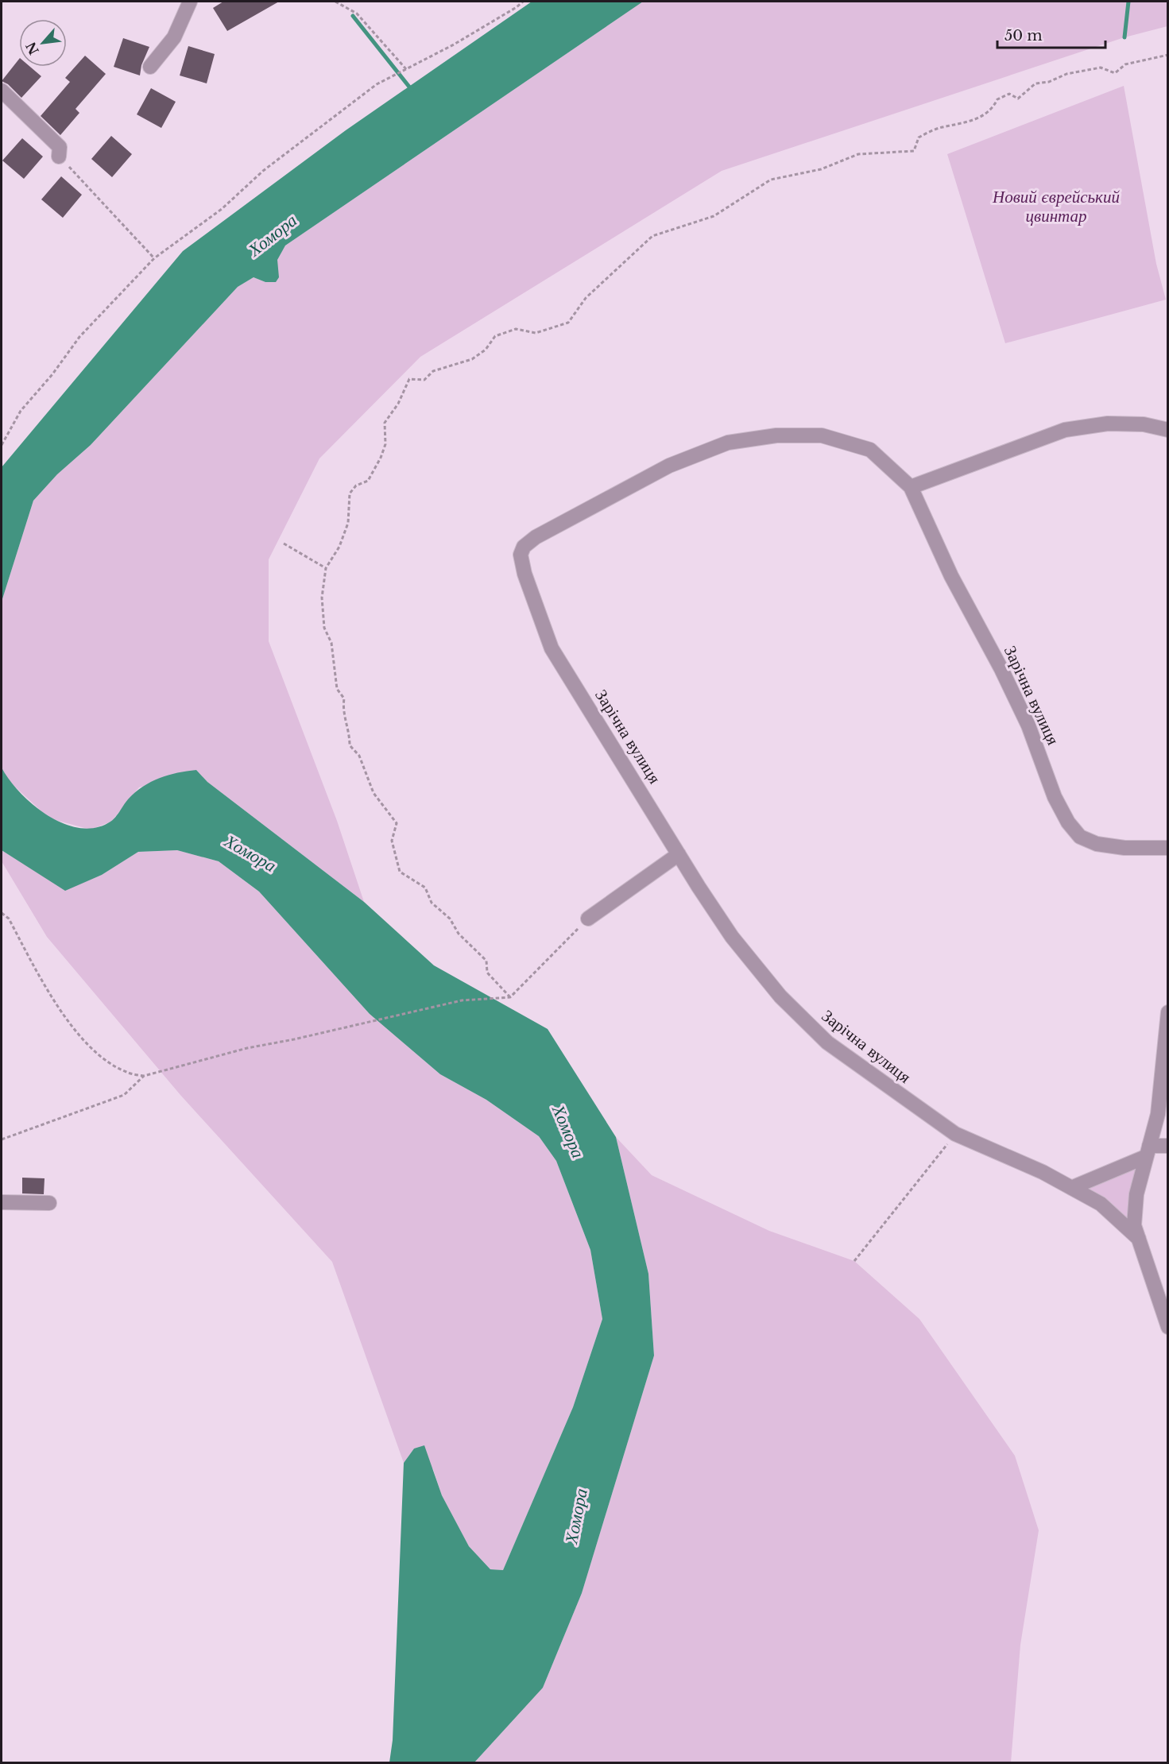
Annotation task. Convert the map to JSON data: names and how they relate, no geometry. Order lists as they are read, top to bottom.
{
  "streets": {
    "street": ["Зарічна вулиця"]
  },
  "water": ["Хомора"],
  "parks": ["Новий єврейський цвинтар"],
  "scale_bar": "50 m",
  "north": "bottom left"
}
